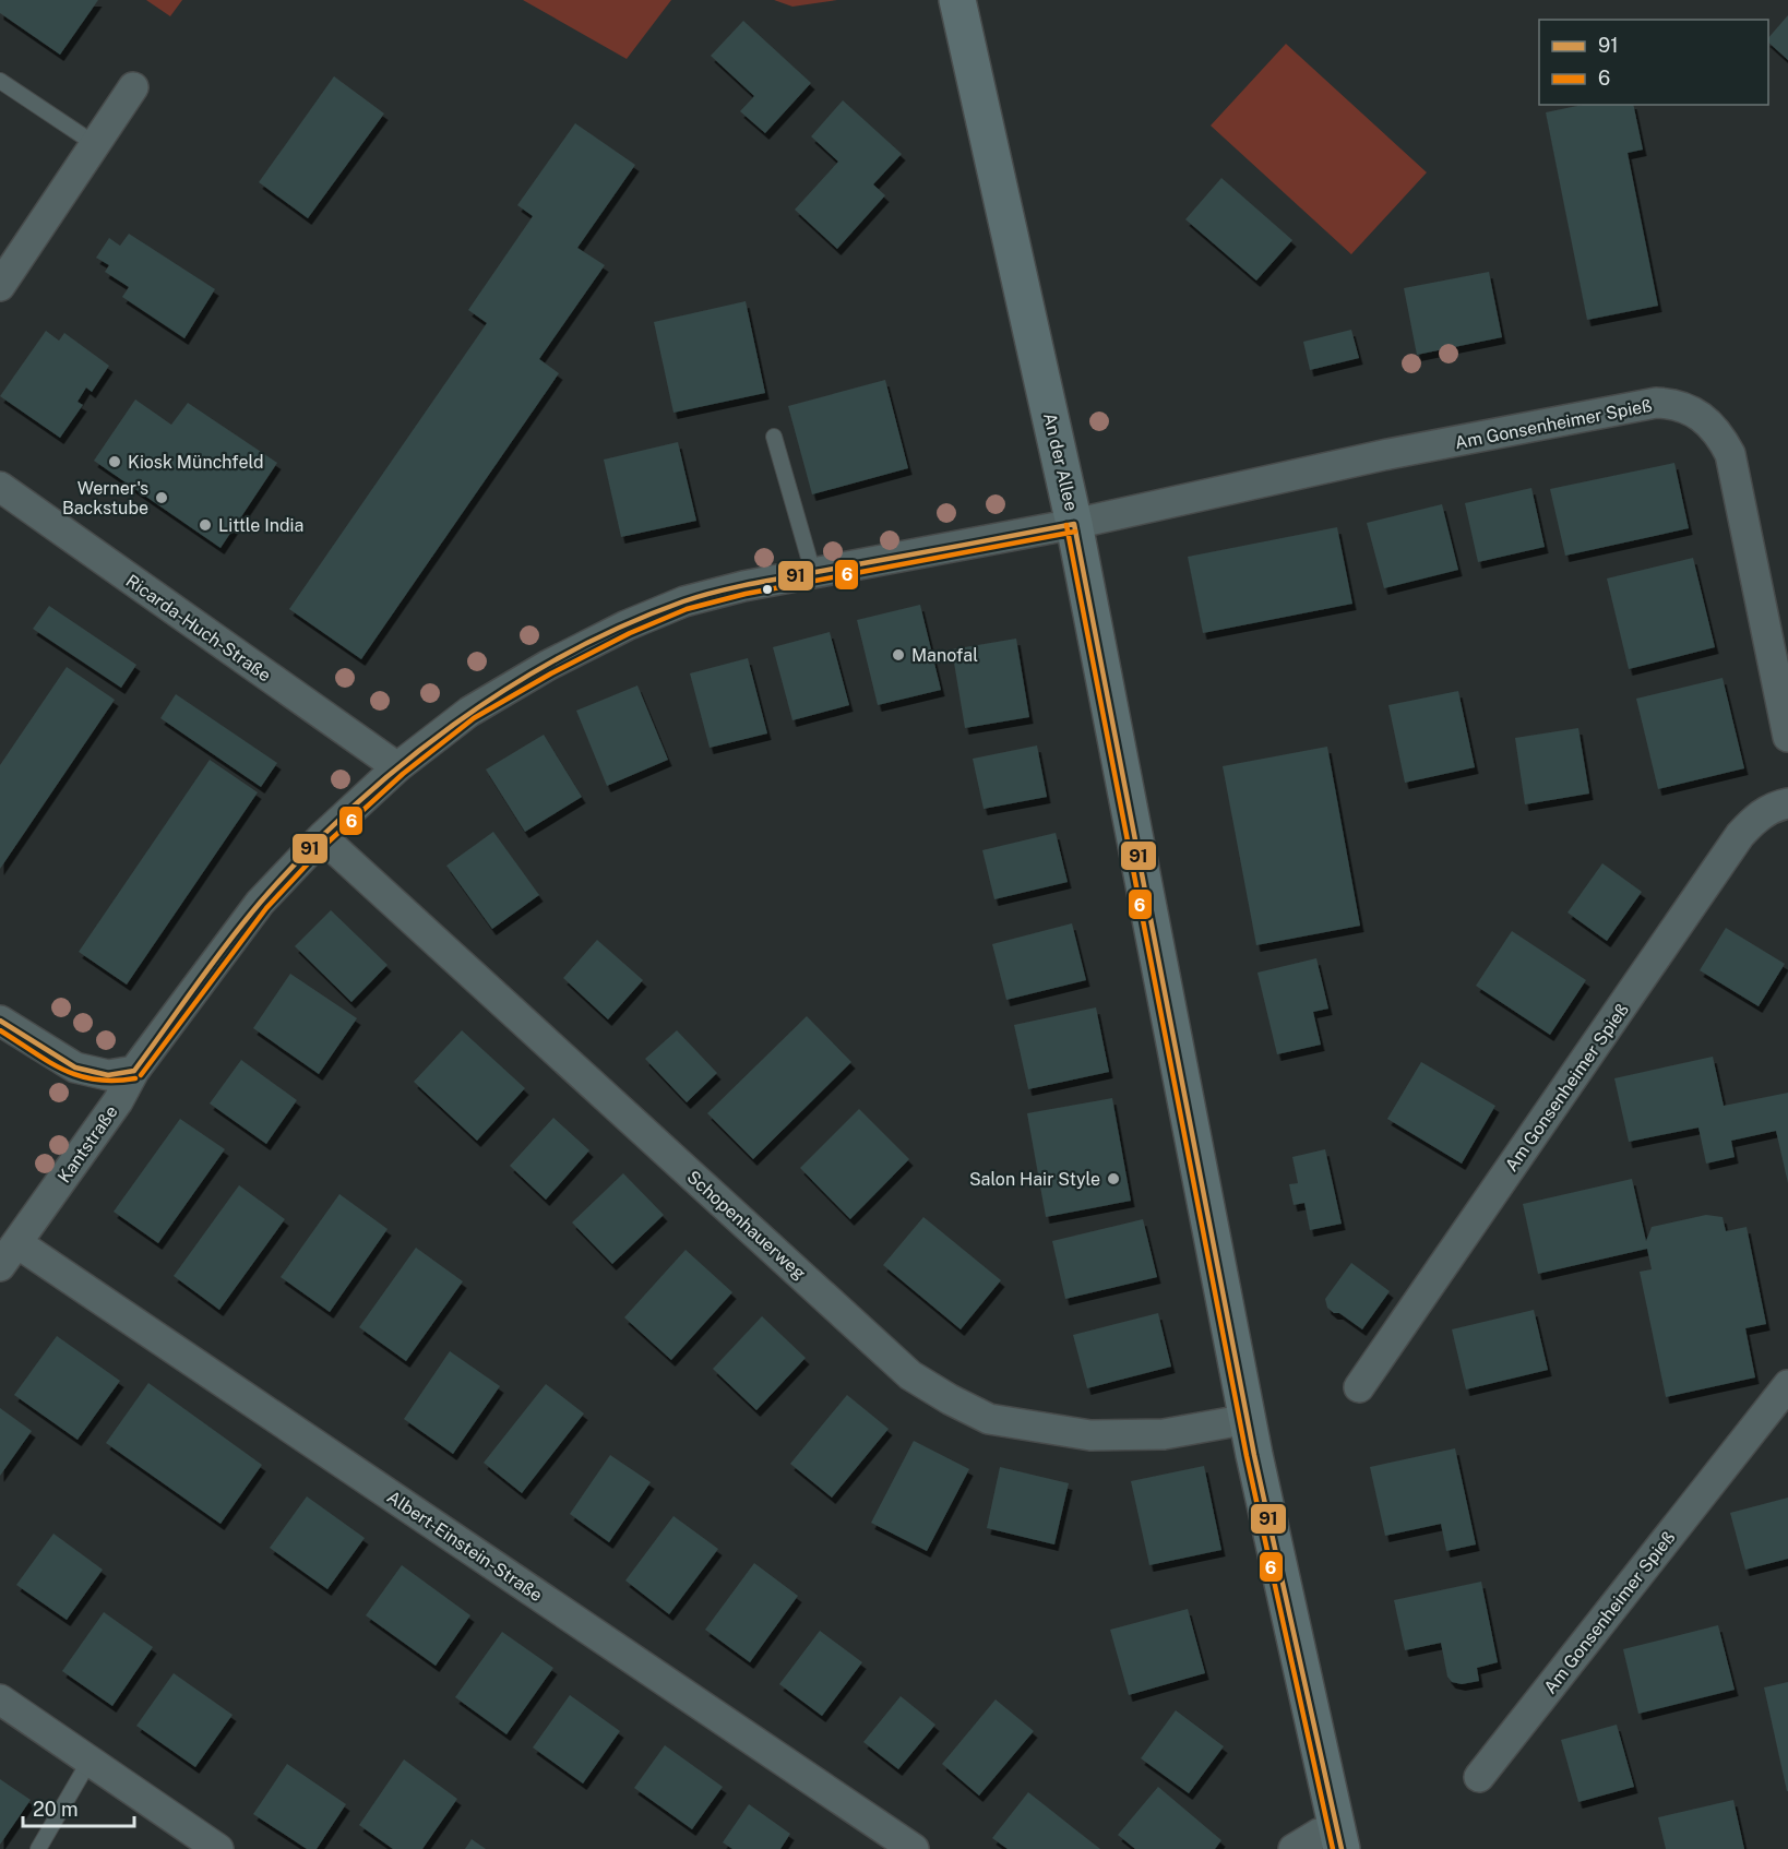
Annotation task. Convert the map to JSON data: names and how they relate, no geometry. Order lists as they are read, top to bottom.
{
  "streets": {
    "main road": ["An der Allee"],
    "street": [
      "Am Gonsenheimer Spieß",
      "Ricarda-Huch-Straße",
      "Kantstraße",
      "Schopenhauerweg",
      "Albert-Einstein-Straße"
    ]
  },
  "crossings": [
    ["Am Gonsenheimer Spieß", "An der Allee"],
    ["Am Gonsenheimer Spieß", "Kantstraße"],
    ["An der Allee", "Kantstraße"],
    ["An der Allee", "Schopenhauerweg"],
    ["Ricarda-Huch-Straße", "Kantstraße"],
    ["Kantstraße", "Schopenhauerweg"],
    ["Kantstraße", "Albert-Einstein-Straße"]
  ],
  "places": [
    "Kiosk Münchfeld",
    "Werner's Backstube",
    "Little India",
    "Manofal",
    "Salon Hair Style"
  ],
  "lines": ["transit line 91", "transit line 6"],
  "legend": ["91", "6"],
  "scale_bar": "20 m"
}
